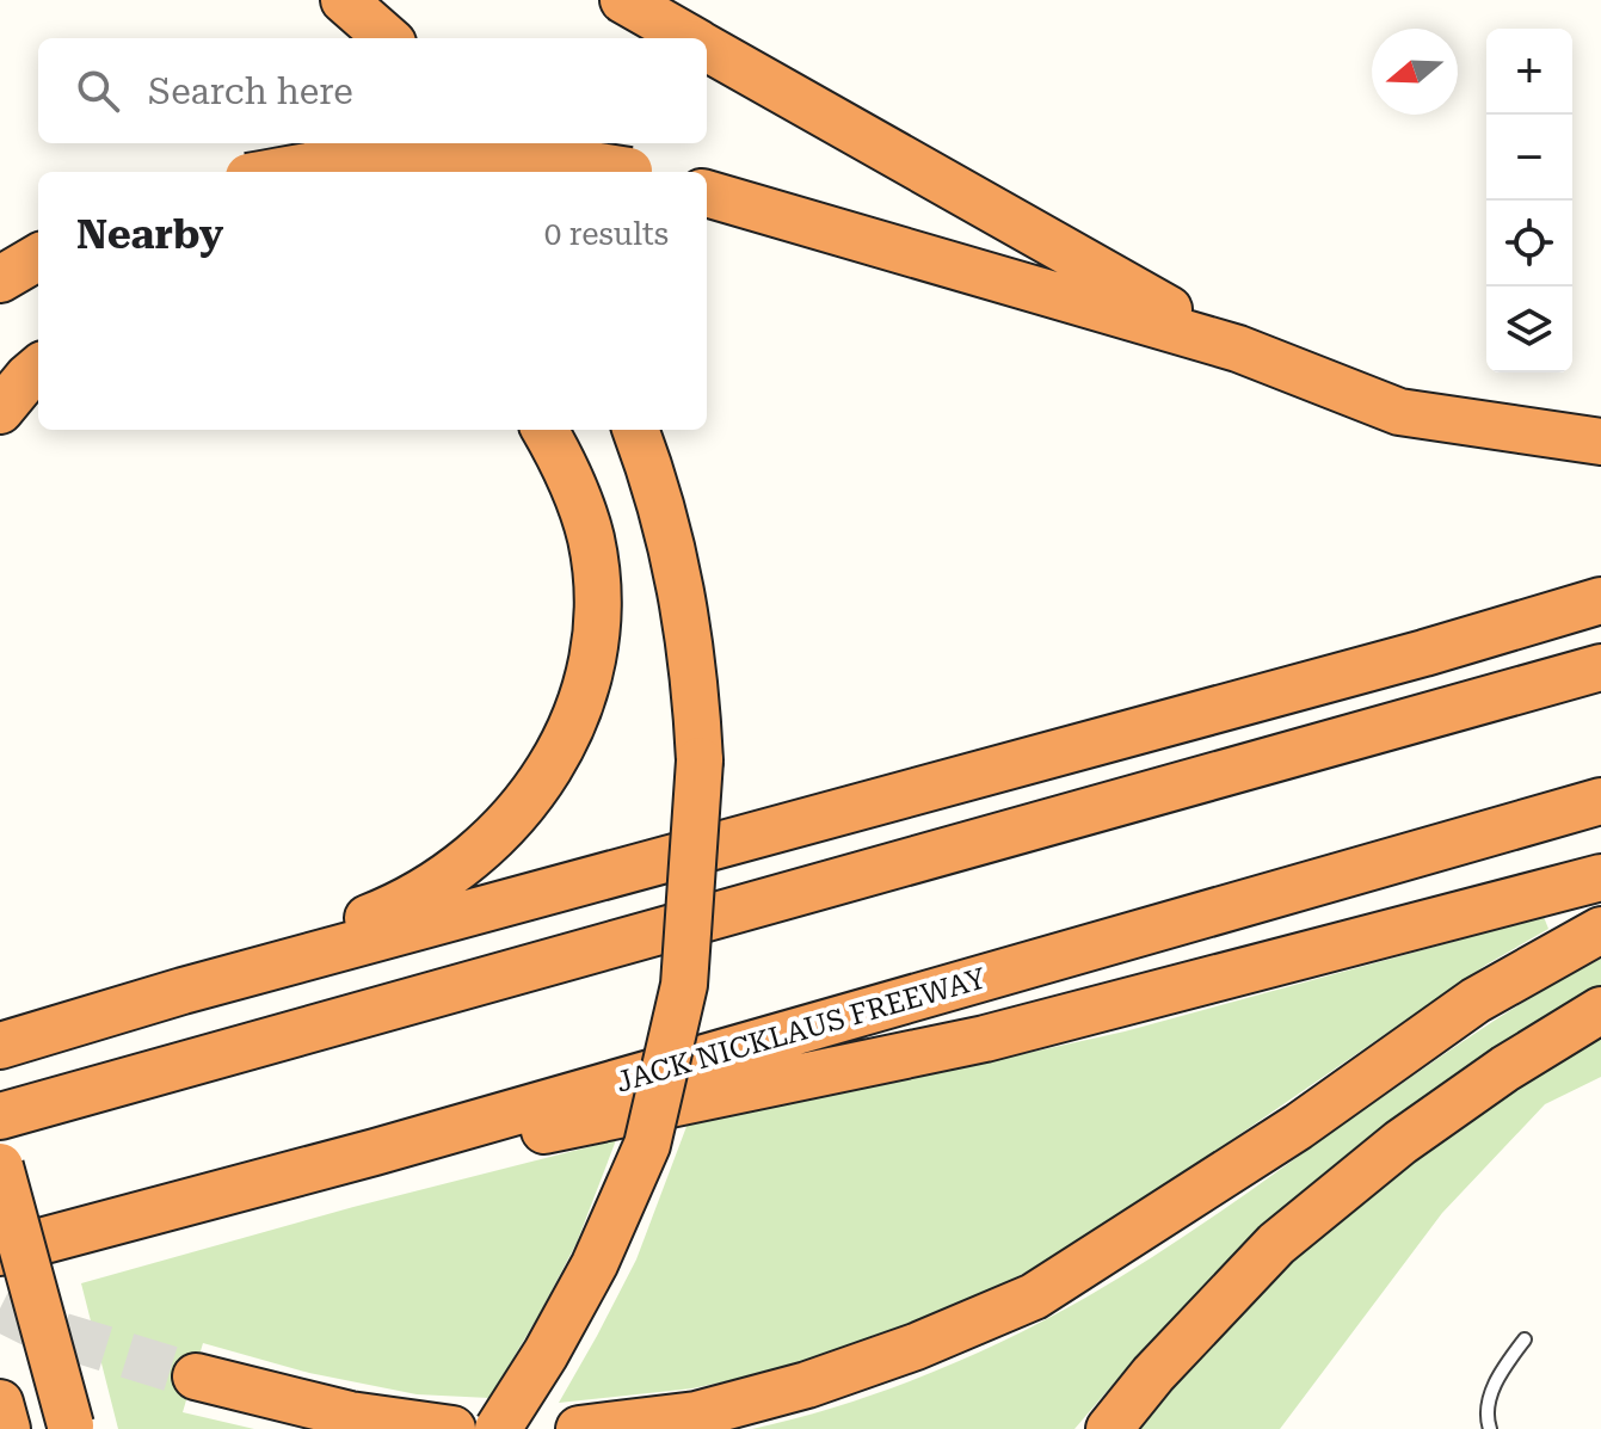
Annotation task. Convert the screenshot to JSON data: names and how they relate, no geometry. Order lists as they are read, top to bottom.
{
  "streets": {
    "highway": ["JACK NICKLAUS FREEWAY"]
  },
  "north": "left",
  "page": {
    "map_buttons": ["+", "−"],
    "search": "Search here",
    "heading": ["Nearby", "0 results"]
  }
}
